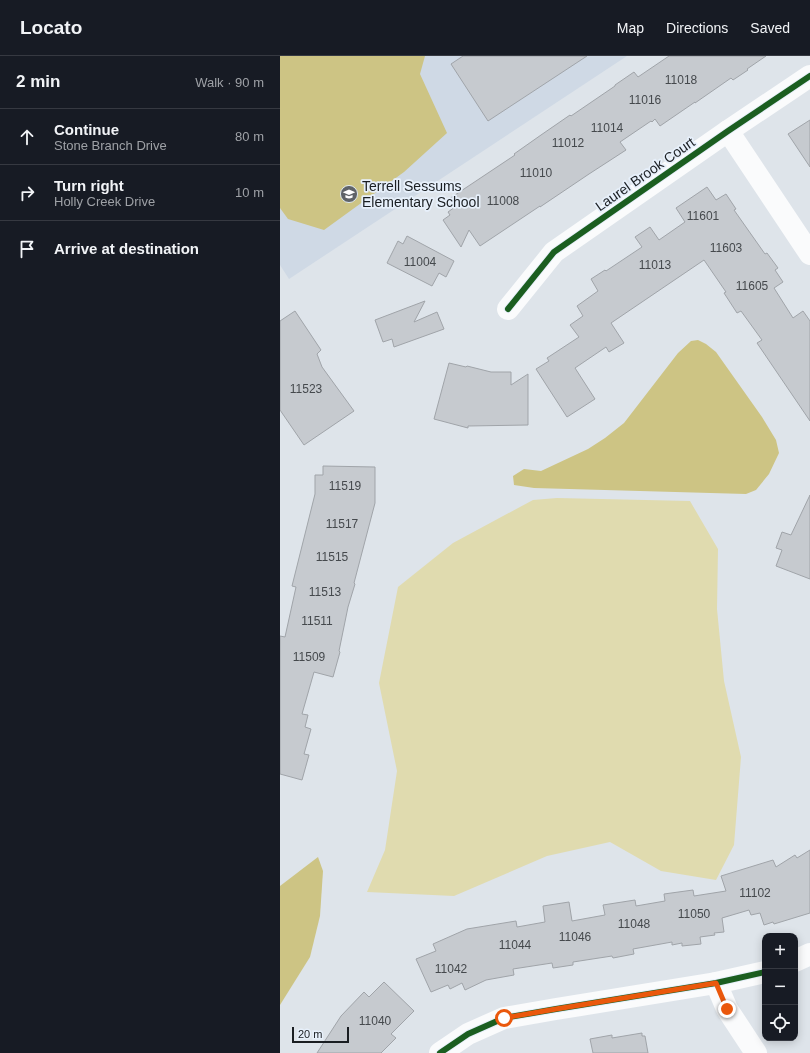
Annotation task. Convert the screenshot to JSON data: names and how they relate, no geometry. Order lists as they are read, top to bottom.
{
  "streets": {
    "street": ["Laurel Brook Court"]
  },
  "places": {
    "school or university": ["Terrell Sessums Elementary School"]
  },
  "house_numbers": [
    "11018",
    "11016",
    "11014",
    "11012",
    "11010",
    "11008",
    "11601",
    "11603",
    "11004",
    "11013",
    "11605",
    "11523",
    "11519",
    "11517",
    "11515",
    "11513",
    "11511",
    "11509",
    "11102",
    "11050",
    "11048",
    "11046",
    "11044",
    "11042",
    "11040"
  ],
  "scale_bar": "20 m",
  "page": {
    "header": "Locato",
    "nav": ["Map", "Directions", "Saved"],
    "heading": ["2 min", "Walk · 90 m"],
    "list": [
      ["Continue", "Stone Branch Drive", "80 m"],
      ["Turn right", "Holly Creek Drive", "10 m"],
      "Arrive at destination"
    ],
    "map_buttons": ["+", "−"],
    "scale": "20 m"
  }
}
